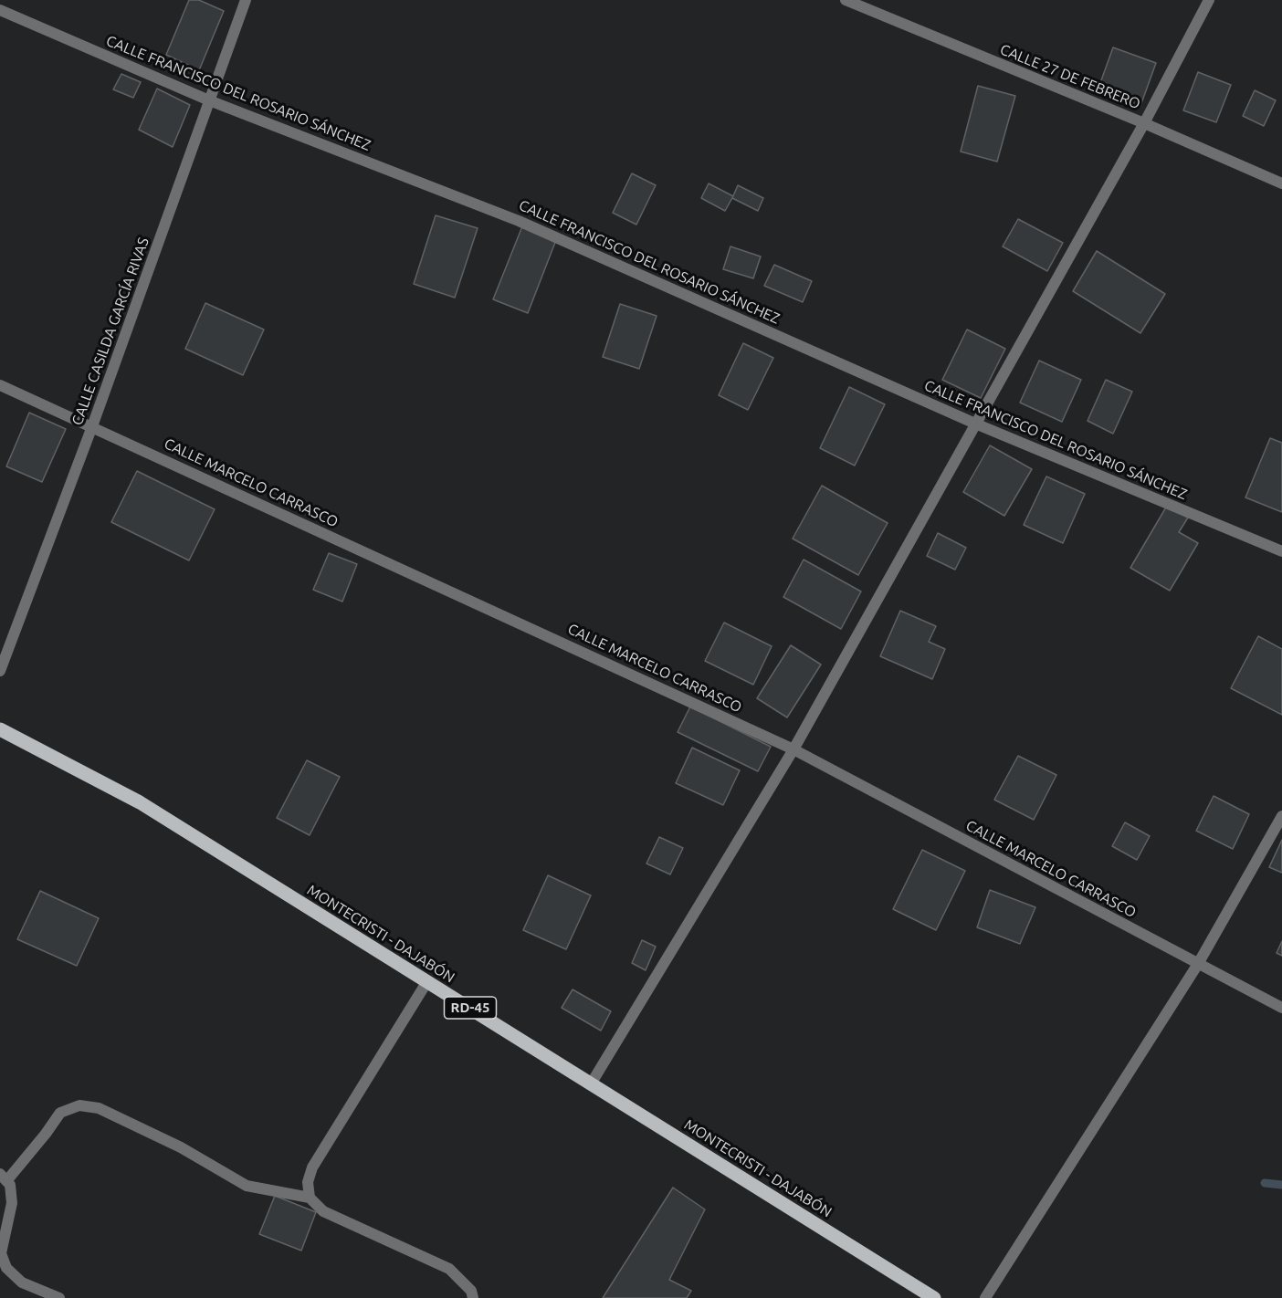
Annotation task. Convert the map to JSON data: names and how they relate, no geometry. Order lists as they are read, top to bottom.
{
  "streets": {
    "main road": ["MONTECRISTI - DAJABÓN", "RD-45"],
    "street": [
      "CALLE 27 DE FEBRERO",
      "CALLE FRANCISCO DEL ROSARIO SÁNCHEZ",
      "CALLE CASILDA GARCÍA RIVAS",
      "CALLE MARCELO CARRASCO"
    ]
  },
  "crossings": [
    ["CALLE FRANCISCO DEL ROSARIO SÁNCHEZ", "CALLE CASILDA GARCÍA RIVAS"],
    ["CALLE CASILDA GARCÍA RIVAS", "CALLE MARCELO CARRASCO"]
  ]
}
